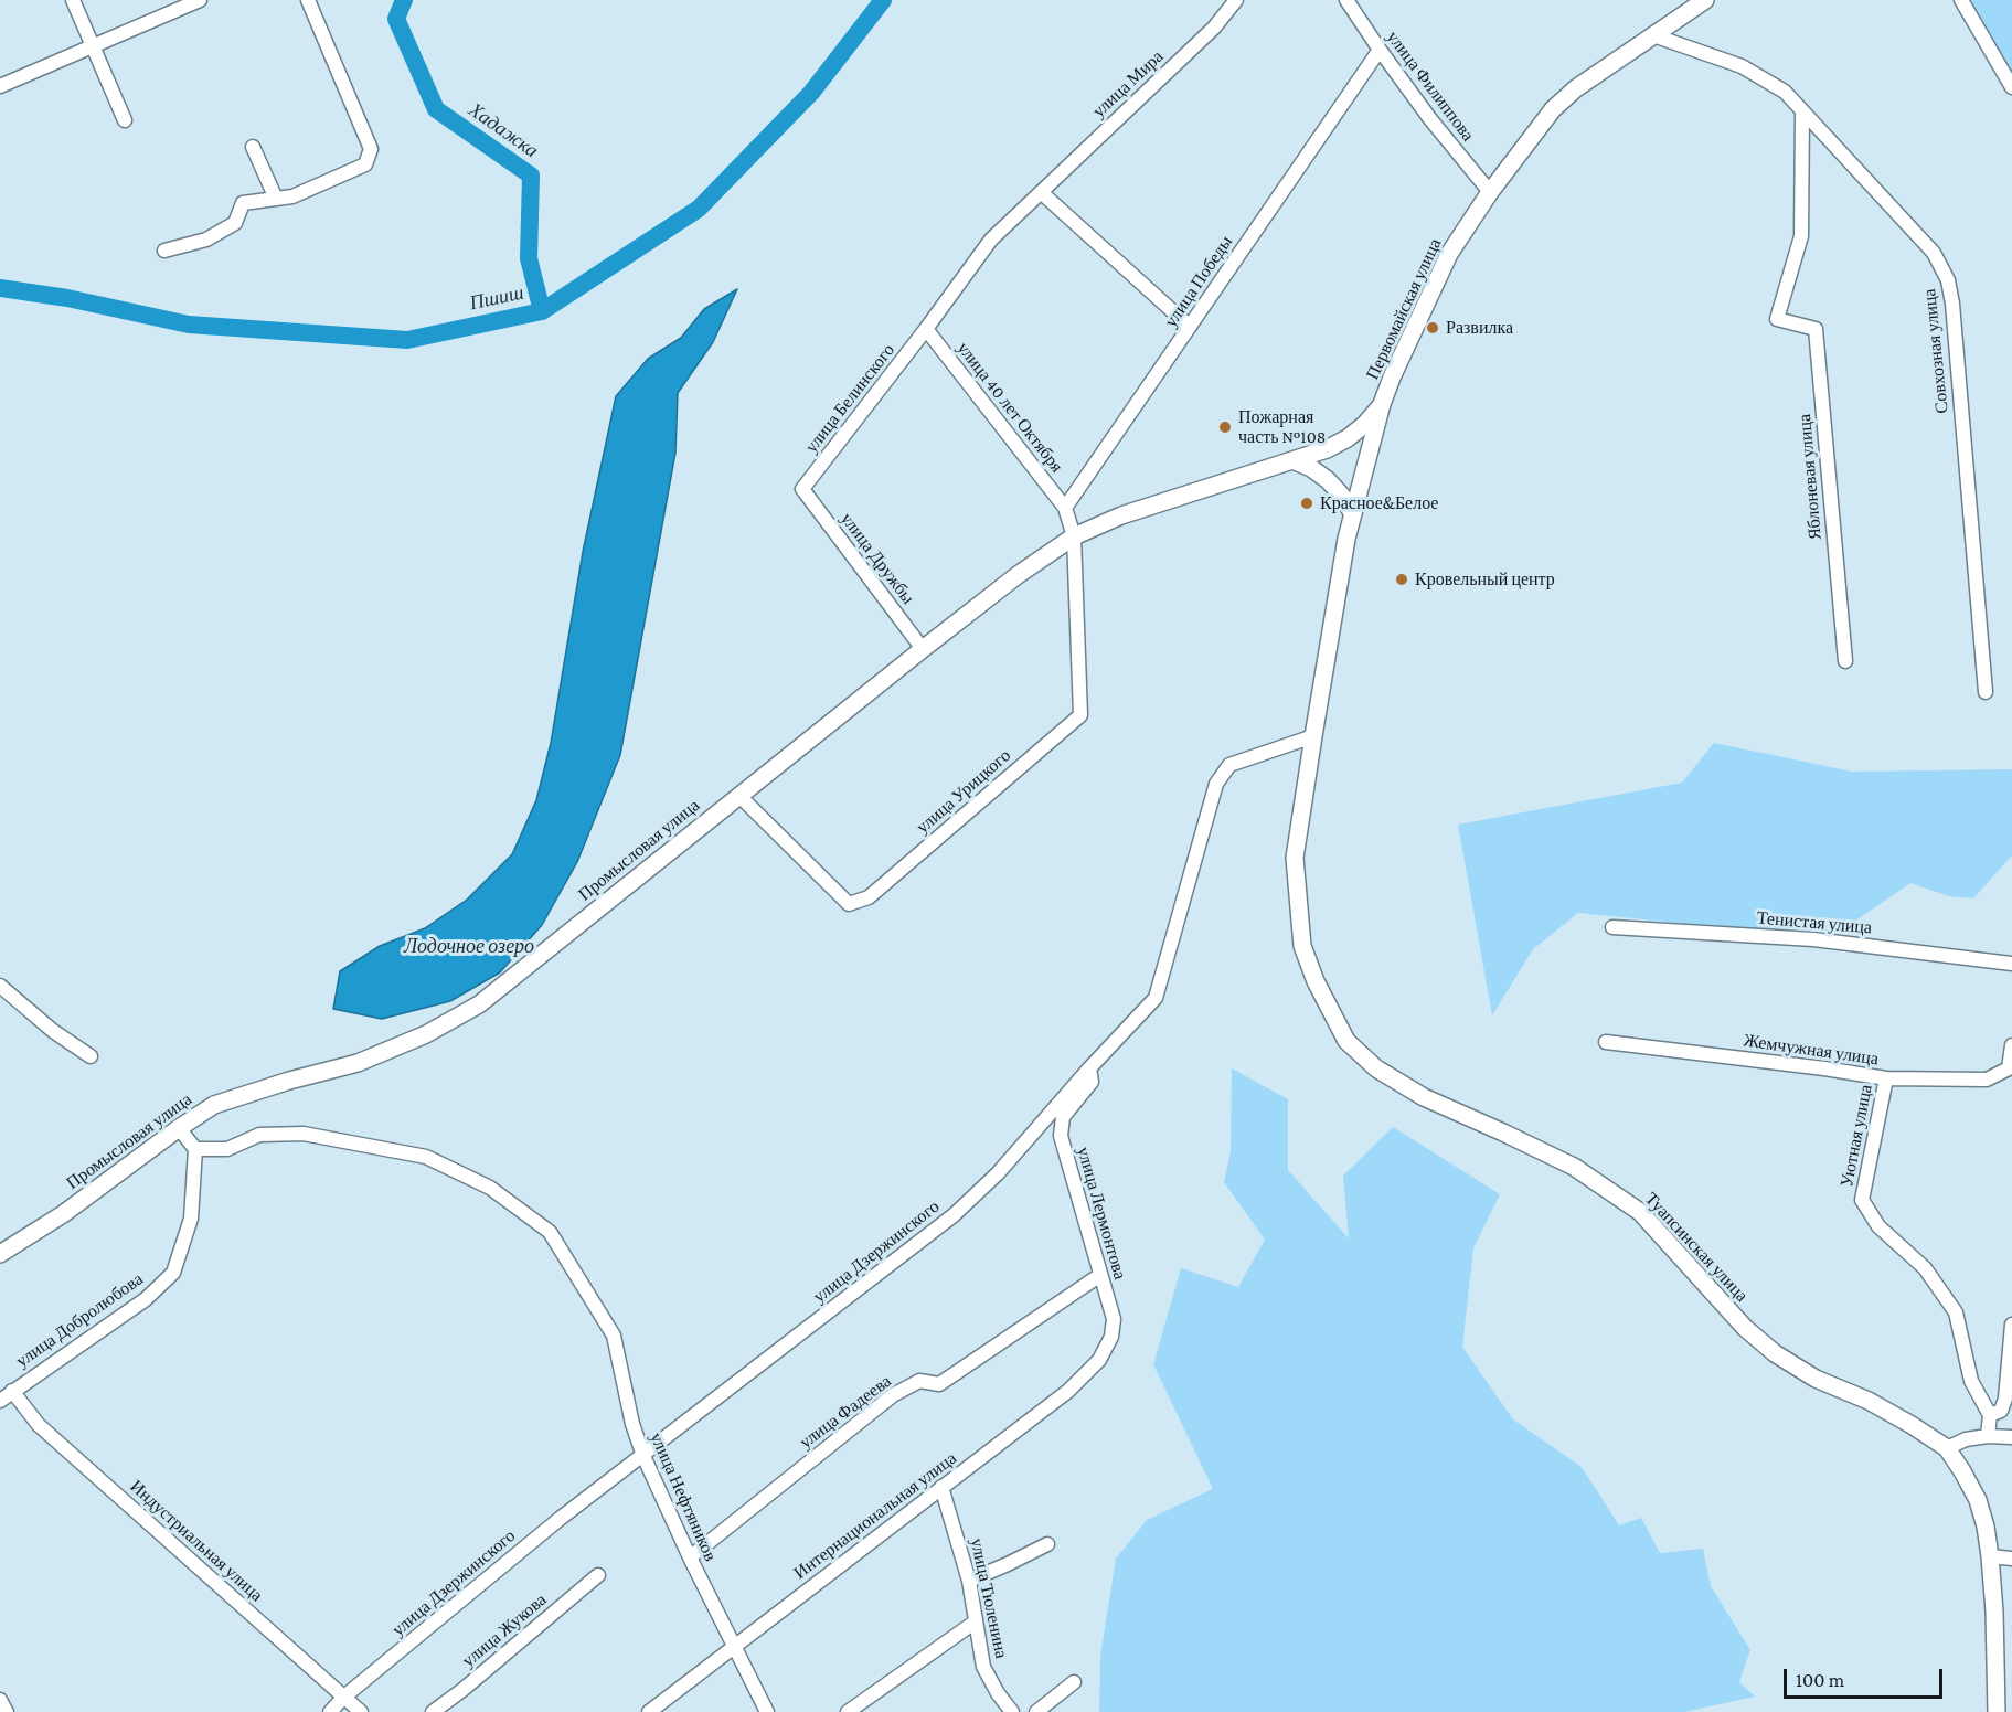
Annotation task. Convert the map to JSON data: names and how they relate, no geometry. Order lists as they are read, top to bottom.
{
  "streets": {
    "main road": ["Первомайская улица", "Промысловая улица", "Туапсинская улица"],
    "street": [
      "улица Мира",
      "улица Филиппова",
      "улица Победы",
      "Совхозная улица",
      "улица Белинского",
      "улица 40 лет Октября",
      "Яблоневая улица",
      "улица Дружбы",
      "улица Урицкого",
      "Тенистая улица",
      "Жемчужная улица",
      "Уютная улица",
      "улица Лермонтова",
      "улица Дзержинского",
      "улица Добролюбова",
      "улица Фадеева",
      "улица Нефтяников",
      "Интернациональная улица",
      "Индустриальная улица",
      "улица Тюленина",
      "улица Жукова"
    ]
  },
  "crossings": [
    ["улица Мира", "улица Белинского"],
    ["улица Мира", "улица 40 лет Октября"],
    ["улица Филиппова", "улица Победы"],
    ["улица Филиппова", "Первомайская улица"],
    ["улица Победы", "улица 40 лет Октября"],
    ["Первомайская улица", "Совхозная улица"],
    ["Первомайская улица", "Промысловая улица"],
    ["Первомайская улица", "Туапсинская улица"],
    ["Первомайская улица", "улица Дзержинского"],
    ["Совхозная улица", "Яблоневая улица"],
    ["улица Белинского", "улица 40 лет Октября"],
    ["улица Белинского", "улица Дружбы"],
    ["улица Дружбы", "Промысловая улица"],
    ["улица Урицкого", "Промысловая улица"],
    ["Жемчужная улица", "Уютная улица"],
    ["улица Лермонтова", "улица Дзержинского"],
    ["улица Лермонтова", "улица Фадеева"],
    ["улица Лермонтова", "Интернациональная улица"],
    ["Туапсинская улица", "улица Дзержинского"],
    ["улица Дзержинского", "улица Нефтяников"],
    ["улица Дзержинского", "Индустриальная улица"],
    ["улица Добролюбова", "улица Нефтяников"],
    ["улица Добролюбова", "Индустриальная улица"],
    ["улица Фадеева", "улица Нефтяников"],
    ["улица Нефтяников", "Интернациональная улица"],
    ["Интернациональная улица", "улица Тюленина"]
  ],
  "water": ["Хадажка", "Пшиш", "Лодочное озеро"],
  "places": [
    "Развилка",
    "Пожарная часть №108",
    "Красное&Белое",
    "Кровельный центр"
  ],
  "scale_bar": "100 m"
}
